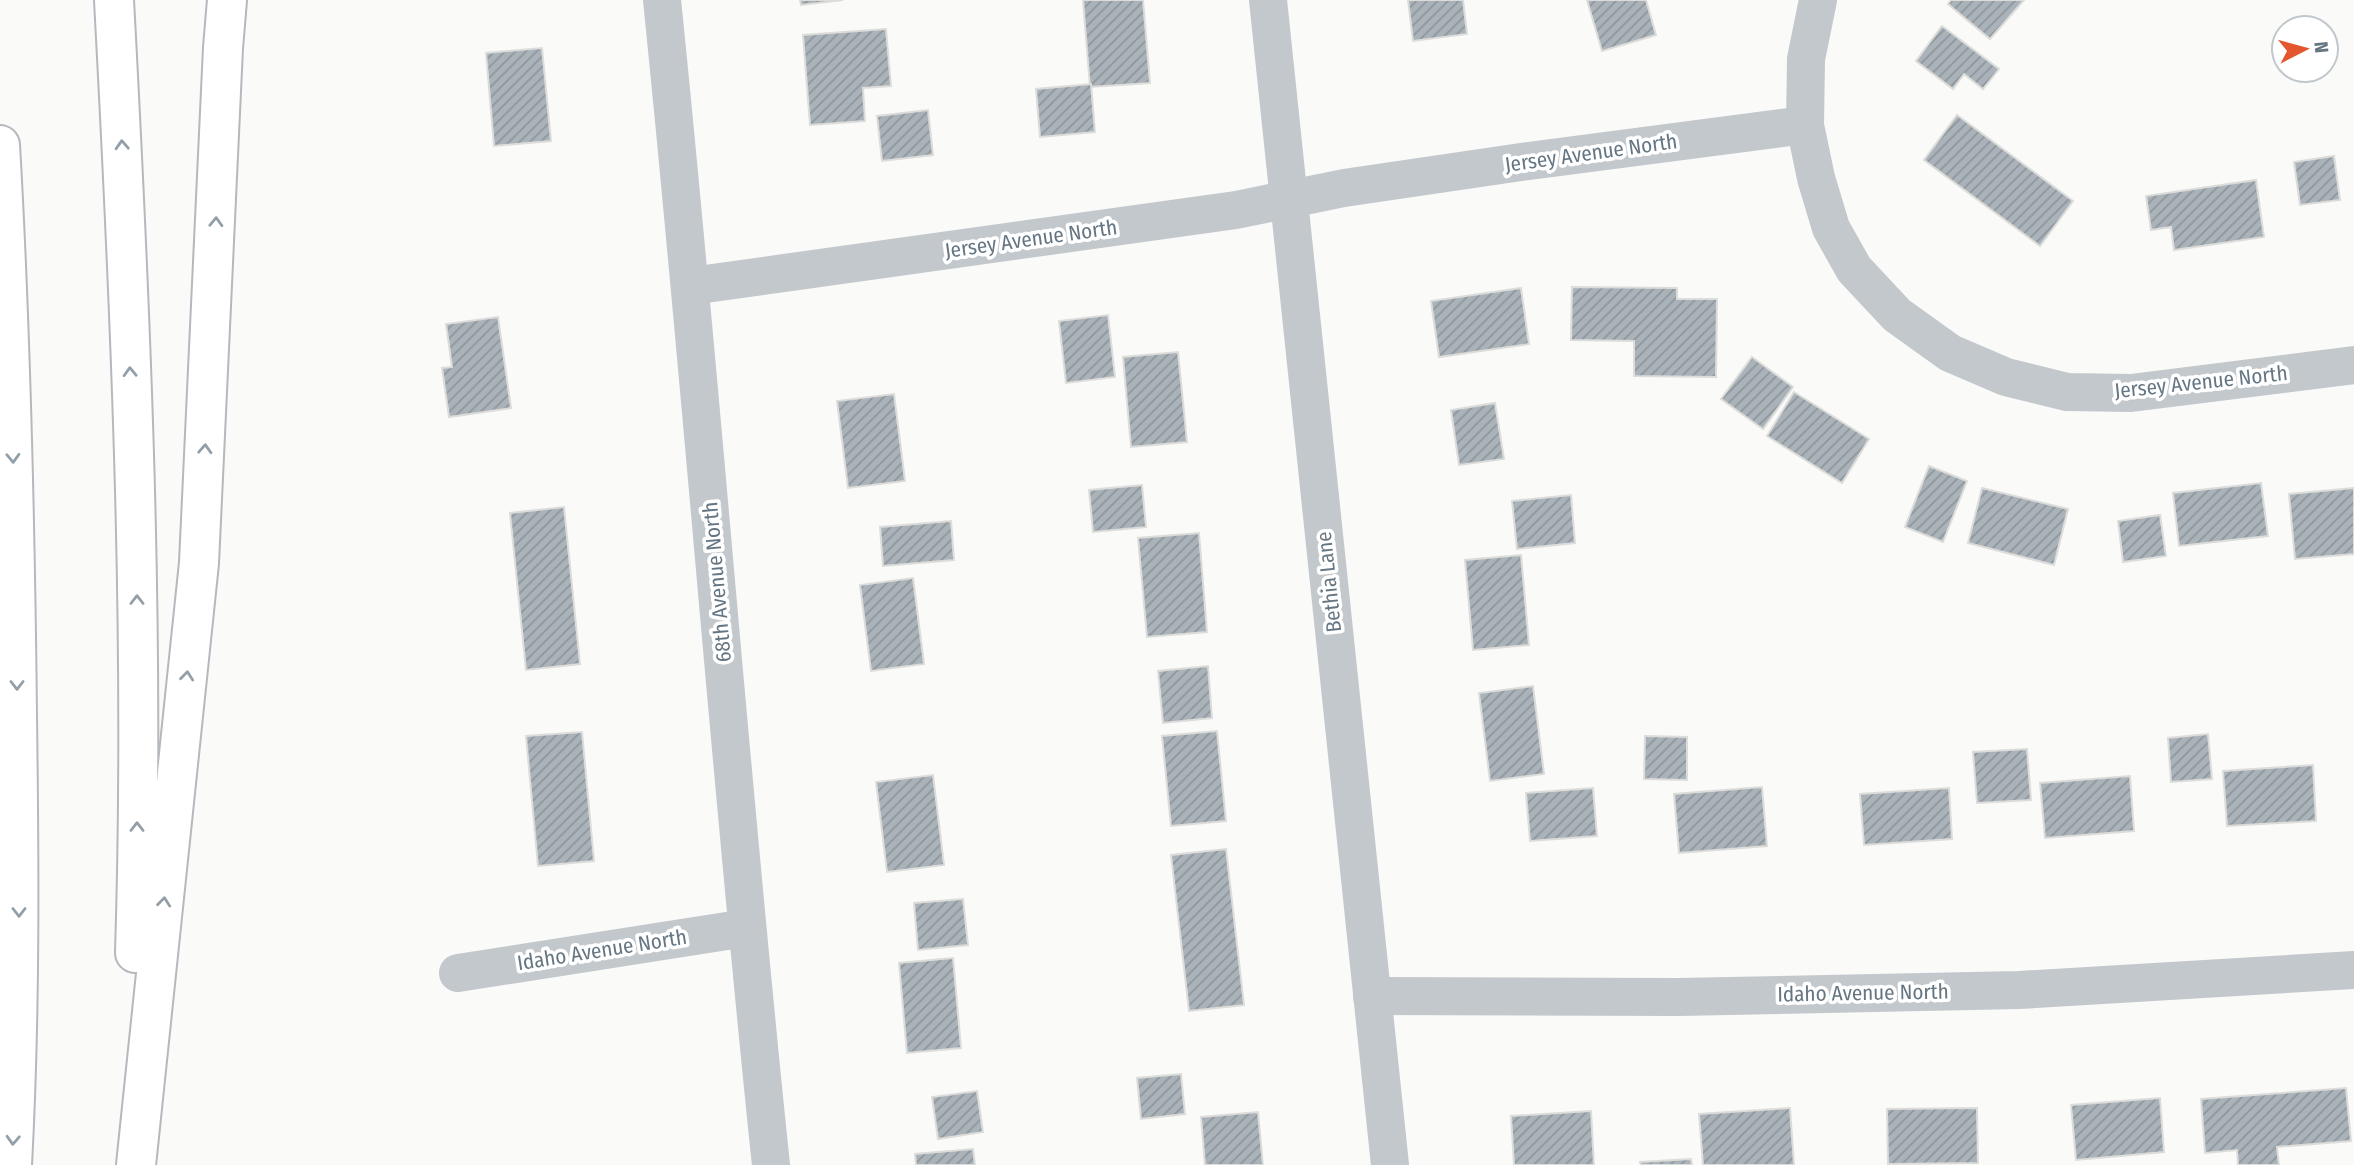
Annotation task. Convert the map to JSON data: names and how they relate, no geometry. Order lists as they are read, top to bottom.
{
  "streets": {
    "street": [
      "Jersey Avenue North",
      "68th Avenue North",
      "Bethia Lane",
      "Idaho Avenue North"
    ]
  },
  "crossings": [
    ["Jersey Avenue North", "68th Avenue North"],
    ["Jersey Avenue North", "Bethia Lane"],
    ["68th Avenue North", "Idaho Avenue North"],
    ["Bethia Lane", "Idaho Avenue North"]
  ],
  "north": "right"
}
